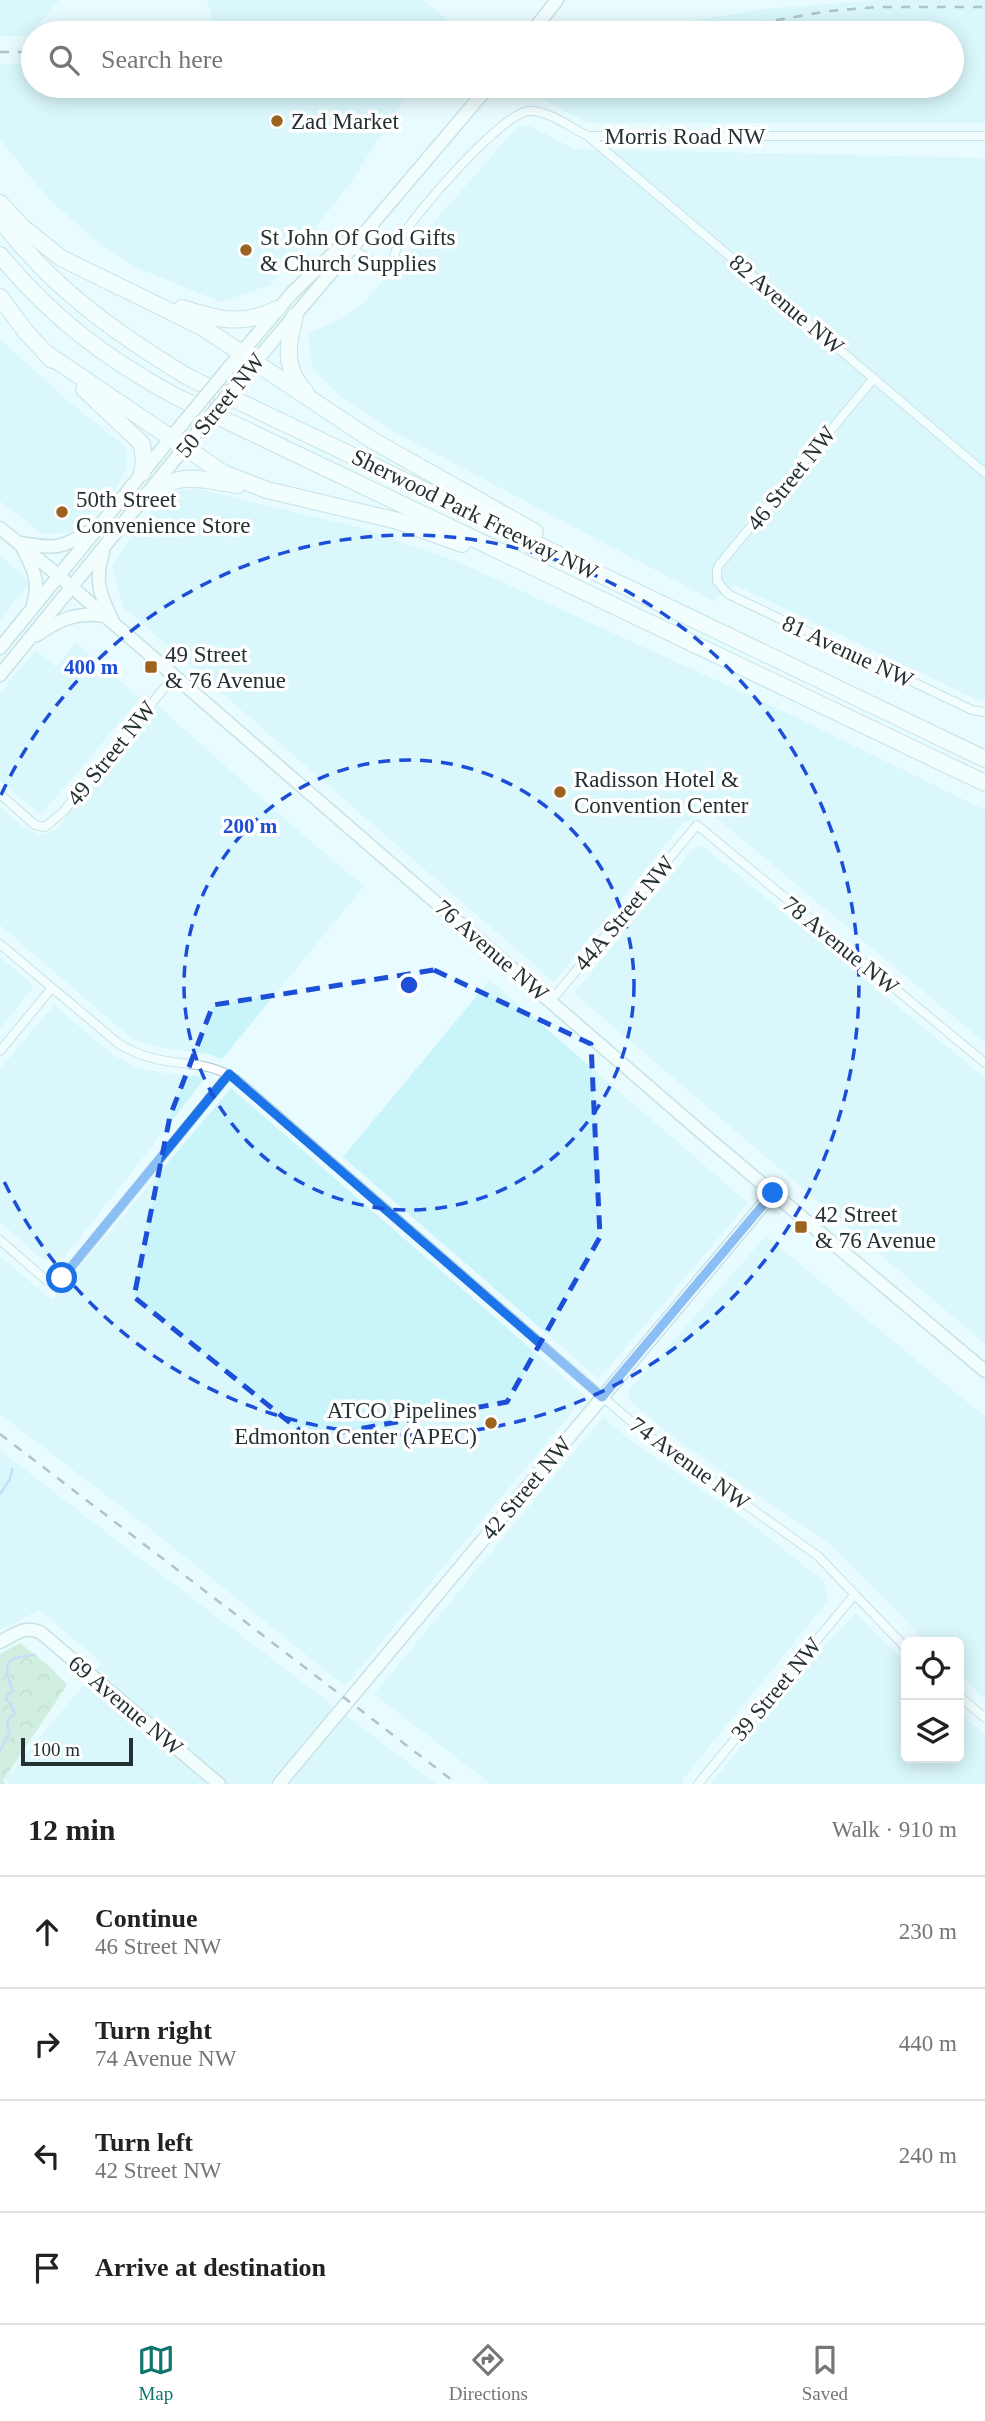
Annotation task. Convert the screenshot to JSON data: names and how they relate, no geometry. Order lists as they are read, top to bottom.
{
  "streets": {
    "highway": ["Sherwood Park Freeway NW"],
    "street": [
      "Morris Road NW",
      "82 Avenue NW",
      "50 Street NW",
      "46 Street NW",
      "81 Avenue NW",
      "49 Street NW",
      "44A Street NW",
      "78 Avenue NW",
      "76 Avenue NW",
      "74 Avenue NW",
      "42 Street NW",
      "39 Street NW",
      "69 Avenue NW"
    ]
  },
  "crossings": [
    ["Morris Road NW", "82 Avenue NW"],
    ["Morris Road NW", "50 Street NW"],
    ["82 Avenue NW", "46 Street NW"],
    ["50 Street NW", "76 Avenue NW"],
    ["46 Street NW", "81 Avenue NW"],
    ["49 Street NW", "76 Avenue NW"],
    ["44A Street NW", "78 Avenue NW"],
    ["44A Street NW", "76 Avenue NW"],
    ["76 Avenue NW", "42 Street NW"],
    ["74 Avenue NW", "42 Street NW"],
    ["74 Avenue NW", "39 Street NW"]
  ],
  "places": {
    "other": [
      "Zad Market",
      "St John Of God Gifts & Church Supplies",
      "50th Street Convenience Store",
      "Radisson Hotel & Convention Center",
      "ATCO Pipelines Edmonton Center (APEC)"
    ],
    "transit": ["49 Street & 76 Avenue", "42 Street & 76 Avenue"]
  },
  "scale_bar": "100 m",
  "page": {
    "search": "Search here",
    "scale": "100 m",
    "heading": ["12 min", "Walk · 910 m"],
    "list": [
      ["Continue", "46 Street NW", "230 m"],
      ["Turn right", "74 Avenue NW", "440 m"],
      ["Turn left", "42 Street NW", "240 m"],
      "Arrive at destination"
    ],
    "nav": ["Map", "Directions", "Saved"]
  },
  "rings": ["400 m", "200 m"]
}
